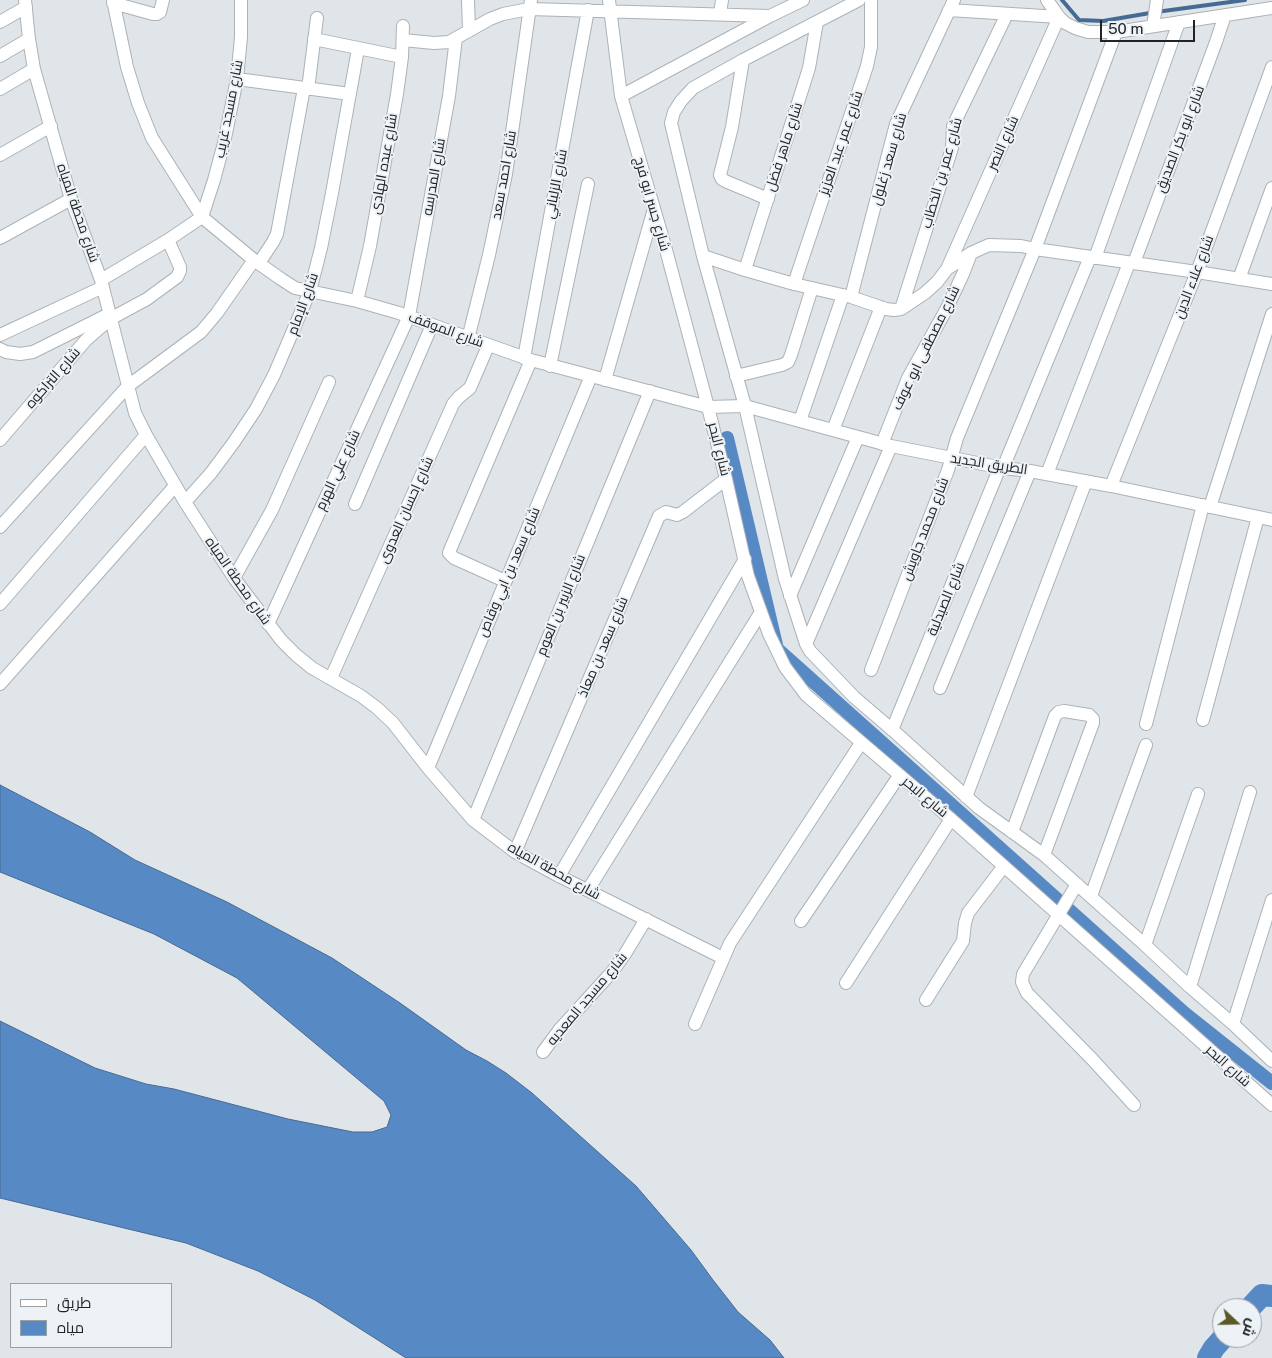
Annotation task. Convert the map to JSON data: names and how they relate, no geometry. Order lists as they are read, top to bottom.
{
  "streets": {
    "street": [
      "شارع مسجد غريب",
      "شارع ابو بكر الصديق",
      "شارع عمر عبد العزيز",
      "شارع النصر",
      "شارع ماهر فضل",
      "شارع سعد زغلول",
      "شارع عبده الهادى",
      "شارع عمر بن الخطاب",
      "شارع احمد سعد",
      "شارع المدرسه",
      "شارع الزلباني",
      "شارع جسر ابو فرج",
      "شارع محطة المياه",
      "شارع علاء الدين",
      "شارع الإمام",
      "شارع الموقف",
      "شارع مصطفى ابو عوف",
      "شارع التراكوه",
      "شارع البحر",
      "الطريق الجديد",
      "شارع علي الهرم",
      "شارع إحسان العدوى",
      "شارع محمد جاويش",
      "شارع سعد بن ابي وقاص",
      "شارع الصيدلية",
      "شارع الزبير بن العوم",
      "شارع سعد بن معاذ",
      "شارع مسجد المعديه"
    ]
  },
  "crossings": [
    ["شارع مسجد غريب", "شارع الموقف"],
    ["شارع ابو بكر الصديق", "الطريق الجديد"],
    ["شارع سعد زغلول", "الطريق الجديد"],
    ["شارع عبده الهادى", "شارع الموقف"],
    ["شارع احمد سعد", "شارع الموقف"],
    ["شارع المدرسه", "شارع الموقف"],
    ["شارع المدرسه", "شارع علي الهرم"],
    ["شارع الزلباني", "شارع الموقف"],
    ["شارع الزلباني", "شارع سعد بن ابي وقاص"],
    ["شارع جسر ابو فرج", "شارع الموقف"],
    ["شارع جسر ابو فرج", "شارع البحر"],
    ["شارع جسر ابو فرج", "الطريق الجديد"],
    ["شارع محطة المياه", "شارع الإمام"],
    ["شارع محطة المياه", "شارع التراكوه"],
    ["شارع محطة المياه", "شارع علي الهرم"],
    ["شارع محطة المياه", "شارع إحسان العدوى"],
    ["شارع محطة المياه", "شارع سعد بن ابي وقاص"],
    ["شارع محطة المياه", "شارع الزبير بن العوم"],
    ["شارع محطة المياه", "شارع سعد بن معاذ"],
    ["شارع محطة المياه", "شارع مسجد المعديه"],
    ["شارع علاء الدين", "الطريق الجديد"],
    ["شارع الإمام", "شارع الموقف"],
    ["شارع الموقف", "شارع البحر"],
    ["شارع الموقف", "الطريق الجديد"],
    ["شارع الموقف", "شارع علي الهرم"],
    ["شارع الموقف", "شارع إحسان العدوى"],
    ["شارع الموقف", "شارع سعد بن ابي وقاص"],
    ["شارع الموقف", "شارع الزبير بن العوم"],
    ["شارع مصطفى ابو عوف", "الطريق الجديد"],
    ["شارع البحر", "الطريق الجديد"],
    ["شارع البحر", "شارع سعد بن معاذ"],
    ["الطريق الجديد", "شارع محمد جاويش"],
    ["الطريق الجديد", "شارع الصيدلية"]
  ],
  "legend": ["طريق", "مياه"],
  "scale_bar": "50 m",
  "north": "right"
}
